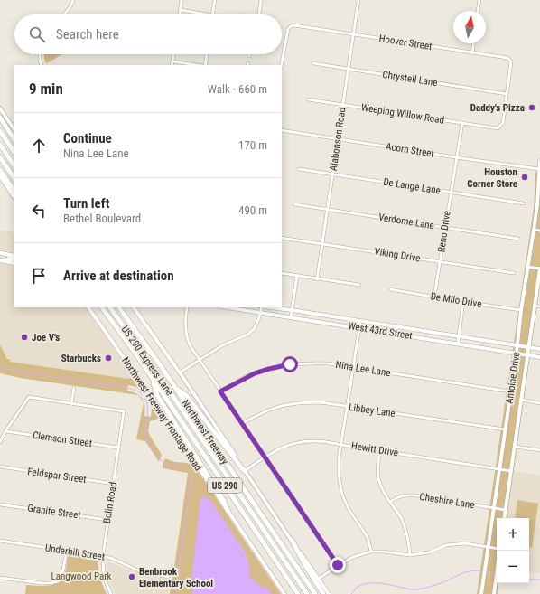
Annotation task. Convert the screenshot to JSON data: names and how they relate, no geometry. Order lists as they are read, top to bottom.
{
  "streets": {
    "highway": ["US 290 Express Lane", "Northwest Freeway", "US 290"],
    "main road": ["West 43rd Street", "Antoine Drive", "Northwest Freeway Frontage Road"],
    "street": [
      "Hoover Street",
      "Chrystell Lane",
      "Weeping Willow Road",
      "Alabonson Road",
      "Acorn Street",
      "De Lange Lane",
      "Verdome Lane",
      "Reno Drive",
      "Viking Drive",
      "De Milo Drive",
      "Nina Lee Lane",
      "Libbey Lane",
      "Clemson Street",
      "Hewitt Drive",
      "Feldspar Street",
      "Cheshire Lane",
      "Bolin Road",
      "Granite Street",
      "Underhill Street"
    ]
  },
  "crossings": [
    ["Hoover Street", "Chrystell Lane"],
    ["Hoover Street", "Weeping Willow Road"],
    ["Hoover Street", "Alabonson Road"],
    ["Chrystell Lane", "Weeping Willow Road"],
    ["Chrystell Lane", "Alabonson Road"],
    ["Weeping Willow Road", "Alabonson Road"],
    ["Weeping Willow Road", "Reno Drive"],
    ["Alabonson Road", "Acorn Street"],
    ["Alabonson Road", "De Lange Lane"],
    ["Alabonson Road", "Verdome Lane"],
    ["Alabonson Road", "Viking Drive"],
    ["Acorn Street", "Reno Drive"],
    ["Acorn Street", "Antoine Drive"],
    ["De Lange Lane", "Reno Drive"],
    ["Verdome Lane", "Reno Drive"],
    ["Reno Drive", "Viking Drive"],
    ["Reno Drive", "De Milo Drive"],
    ["De Milo Drive", "Antoine Drive"],
    ["West 43rd Street", "Antoine Drive"],
    ["Nina Lee Lane", "Antoine Drive"],
    ["Antoine Drive", "Libbey Lane"],
    ["Antoine Drive", "Hewitt Drive"],
    ["Antoine Drive", "Cheshire Lane"],
    ["Clemson Street", "Bolin Road"],
    ["Feldspar Street", "Bolin Road"],
    ["Bolin Road", "Granite Street"],
    ["Bolin Road", "Underhill Street"]
  ],
  "parks": ["Langwood Park"],
  "places": [
    "Daddy's Pizza",
    "Houston Corner Store",
    "Joe V's",
    "Starbucks",
    "Benbrook Elementary School"
  ],
  "north": "top",
  "page": {
    "search": "Search here",
    "heading": ["9 min", "Walk · 660 m"],
    "list": [
      ["Continue", "Nina Lee Lane", "170 m"],
      ["Turn left", "Bethel Boulevard", "490 m"],
      "Arrive at destination"
    ],
    "map_buttons": ["+", "−"]
  }
}
